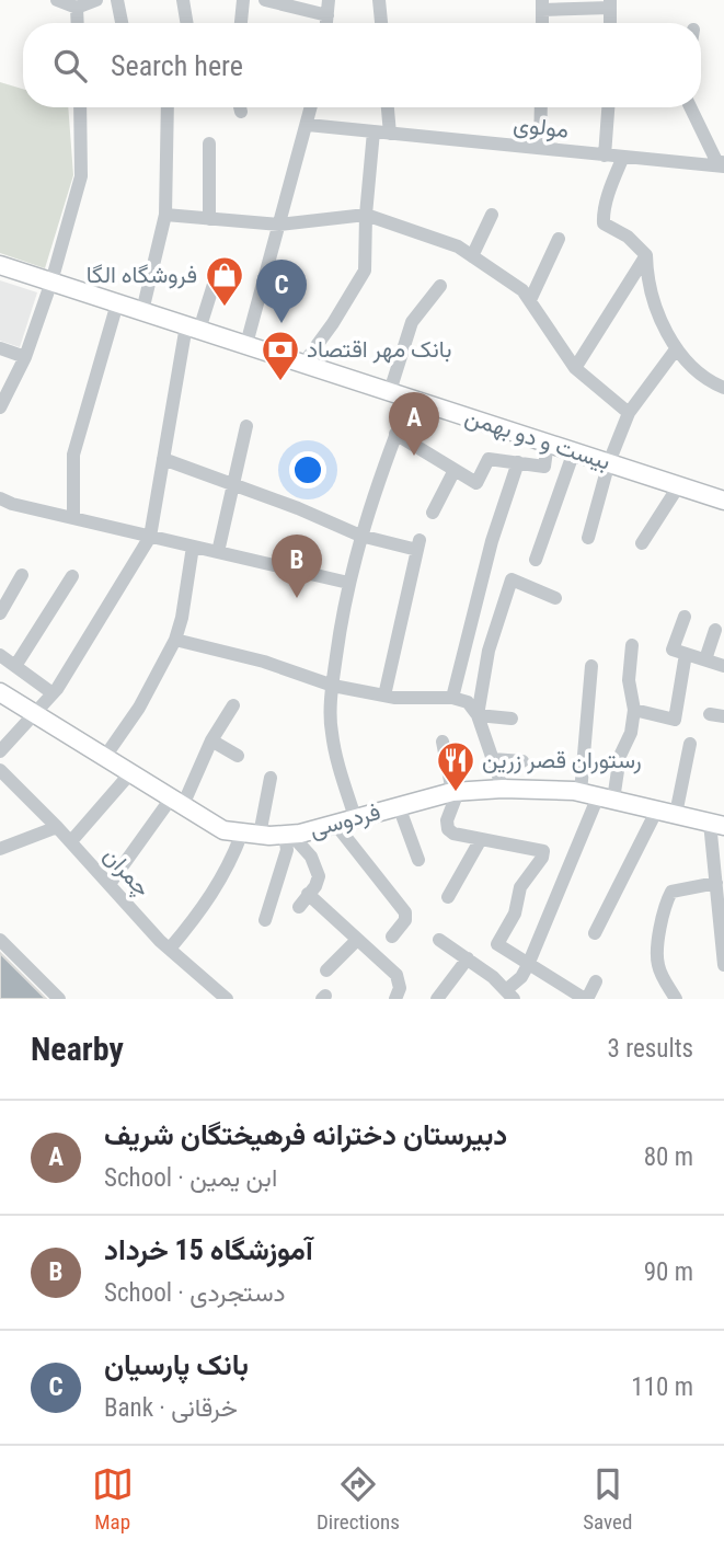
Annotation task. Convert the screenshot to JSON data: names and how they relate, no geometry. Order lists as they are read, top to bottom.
{
  "streets": {
    "main road": ["بیست و دو بهمن", "فردوسی"],
    "street": ["مولوی", "چمران"]
  },
  "places": {
    "shop": ["فروشگاه الگا"],
    "bank": ["بانک مهر اقتصاد"],
    "restaurant": ["رستوران قصر زرین"]
  },
  "page": {
    "search": "Search here",
    "pins": ["C", "A", "B"],
    "heading": ["Nearby", "3 results"],
    "list": [
      {
        "mark": "A",
        "name": "دبیرستان دخترانه فرهیختگان شریف",
        "note": "School · ابن یمین",
        "value": "80 m"
      },
      {
        "mark": "B",
        "name": "آموزشگاه 15 خرداد",
        "note": "School · دستجردی",
        "value": "90 m"
      },
      {
        "mark": "C",
        "name": "بانک پارسیان",
        "note": "Bank · خرقانی",
        "value": "110 m"
      }
    ],
    "nav": ["Map", "Directions", "Saved"]
  }
}
